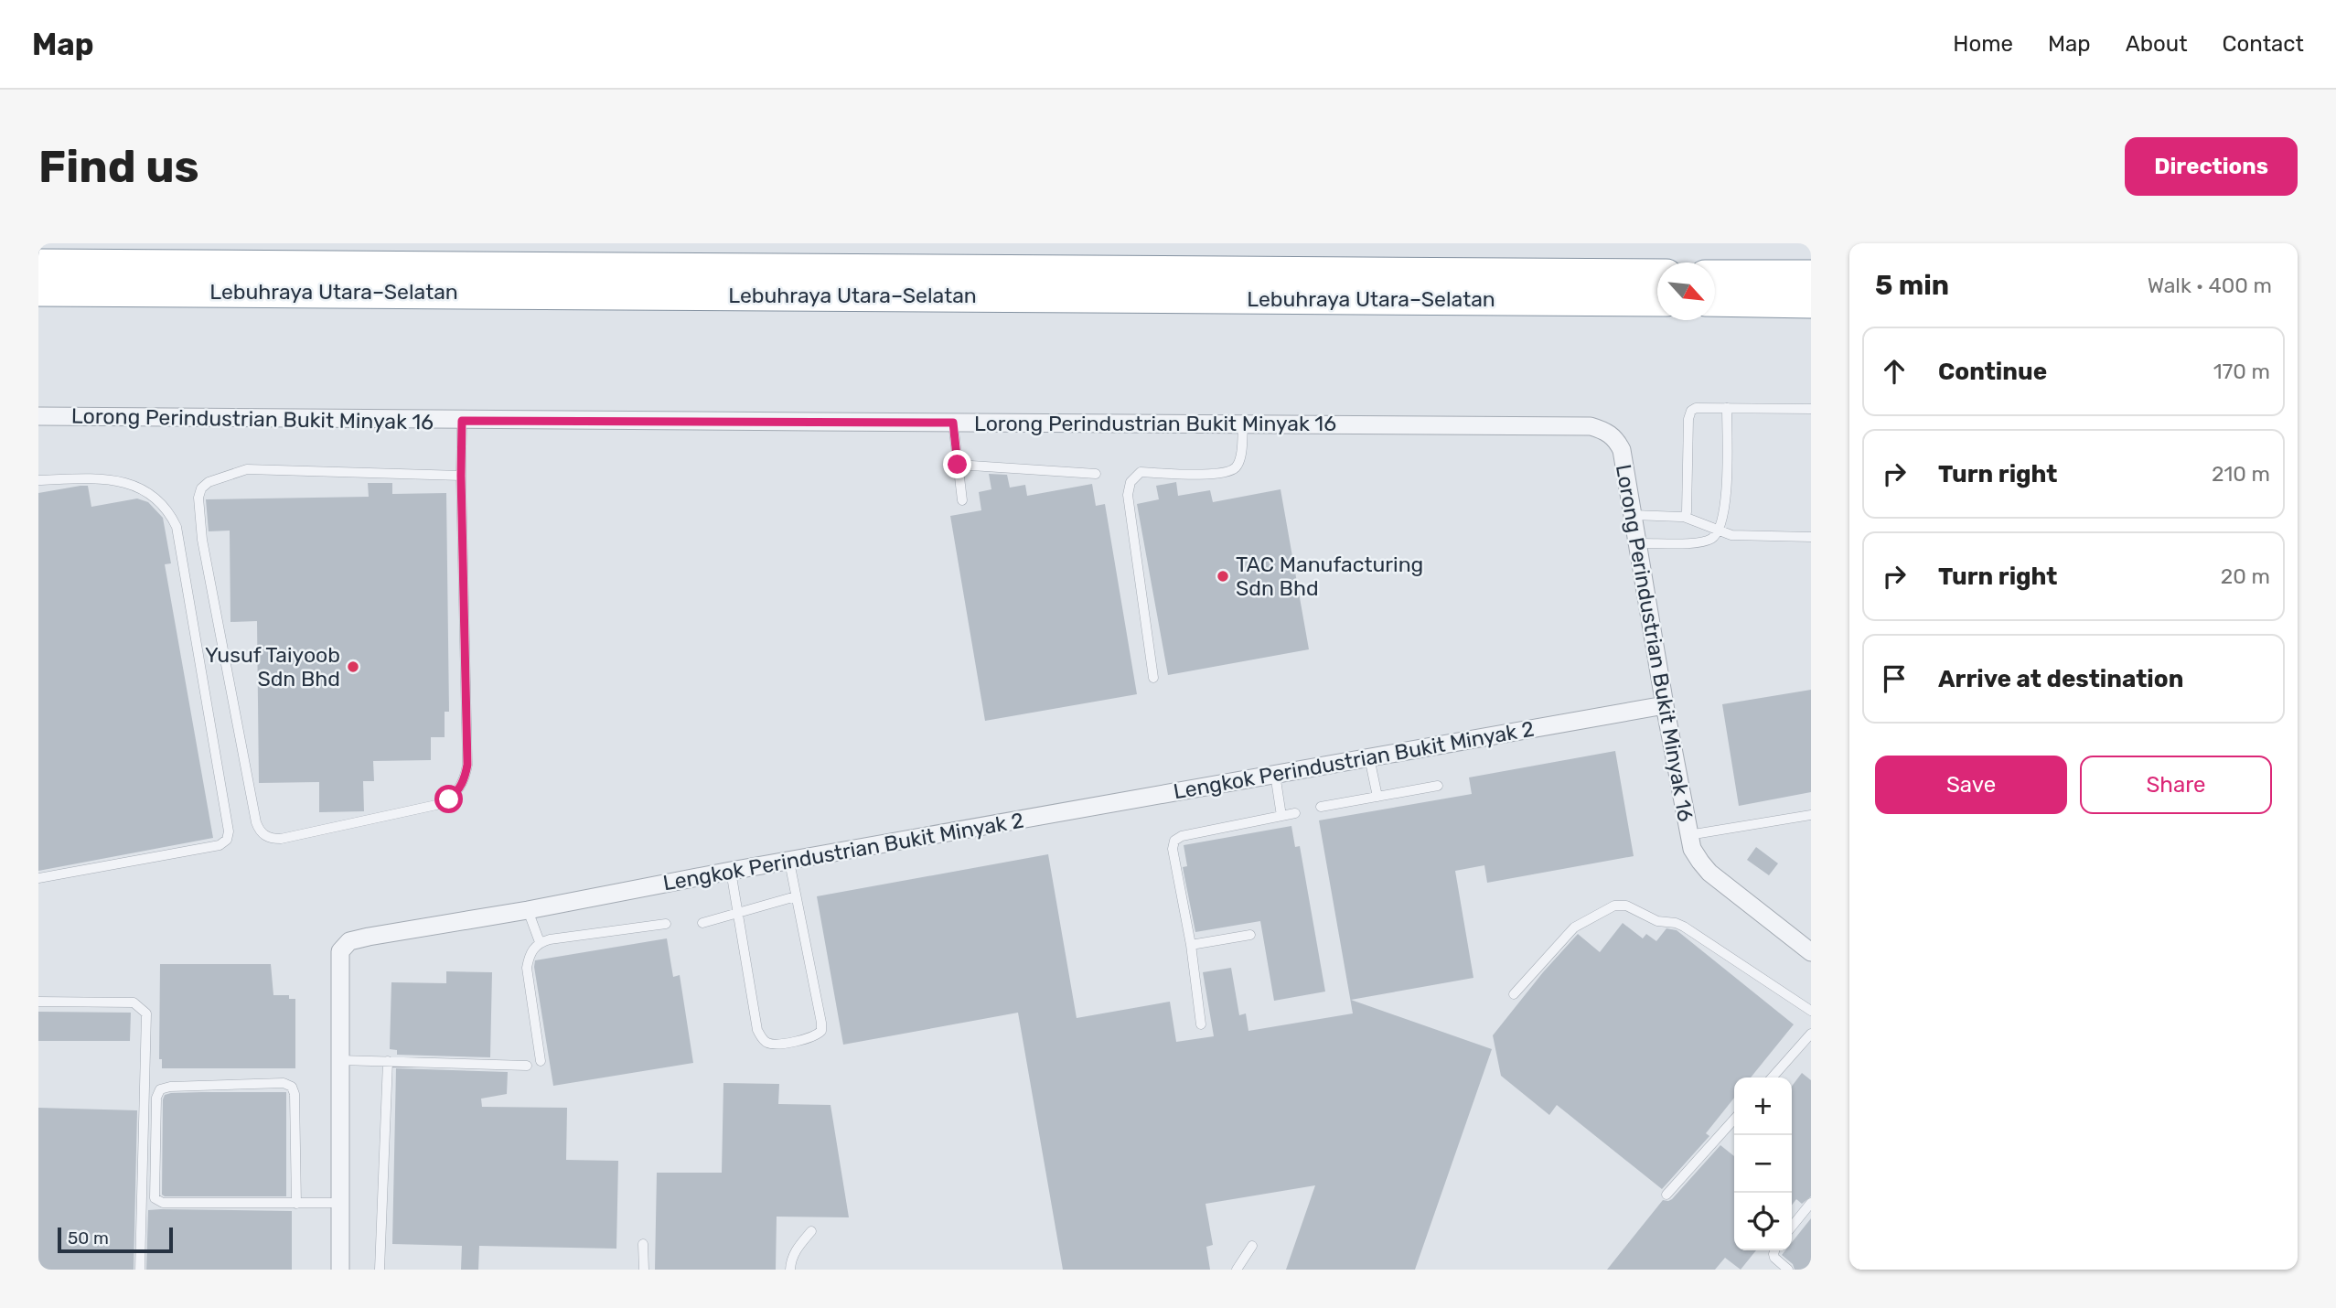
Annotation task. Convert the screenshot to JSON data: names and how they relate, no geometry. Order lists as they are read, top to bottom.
{
  "streets": {
    "highway": ["Lebuhraya Utara–Selatan"],
    "street": ["Lorong Perindustrian Bukit Minyak 16", "Lengkok Perindustrian Bukit Minyak 2"]
  },
  "crossings": [
    ["Lorong Perindustrian Bukit Minyak 16", "Lengkok Perindustrian Bukit Minyak 2"]
  ],
  "places": ["TAC Manufacturing Sdn Bhd", "Yusuf Taiyoob Sdn Bhd"],
  "scale_bar": "50 m",
  "north": "bottom right",
  "page": {
    "header": "Map",
    "nav": [
      "Home",
      "Map",
      "About",
      "Contact"
    ],
    "buttons": [
      "Directions",
      ["Save", "Share"]
    ],
    "title": "Find us",
    "heading": ["5 min", "Walk · 400 m"],
    "list": [
      ["Continue", "170 m"],
      ["Turn right", "210 m"],
      ["Turn right", "20 m"],
      "Arrive at destination"
    ],
    "map_buttons": ["+", "−"],
    "scale": "50 m"
  }
}
